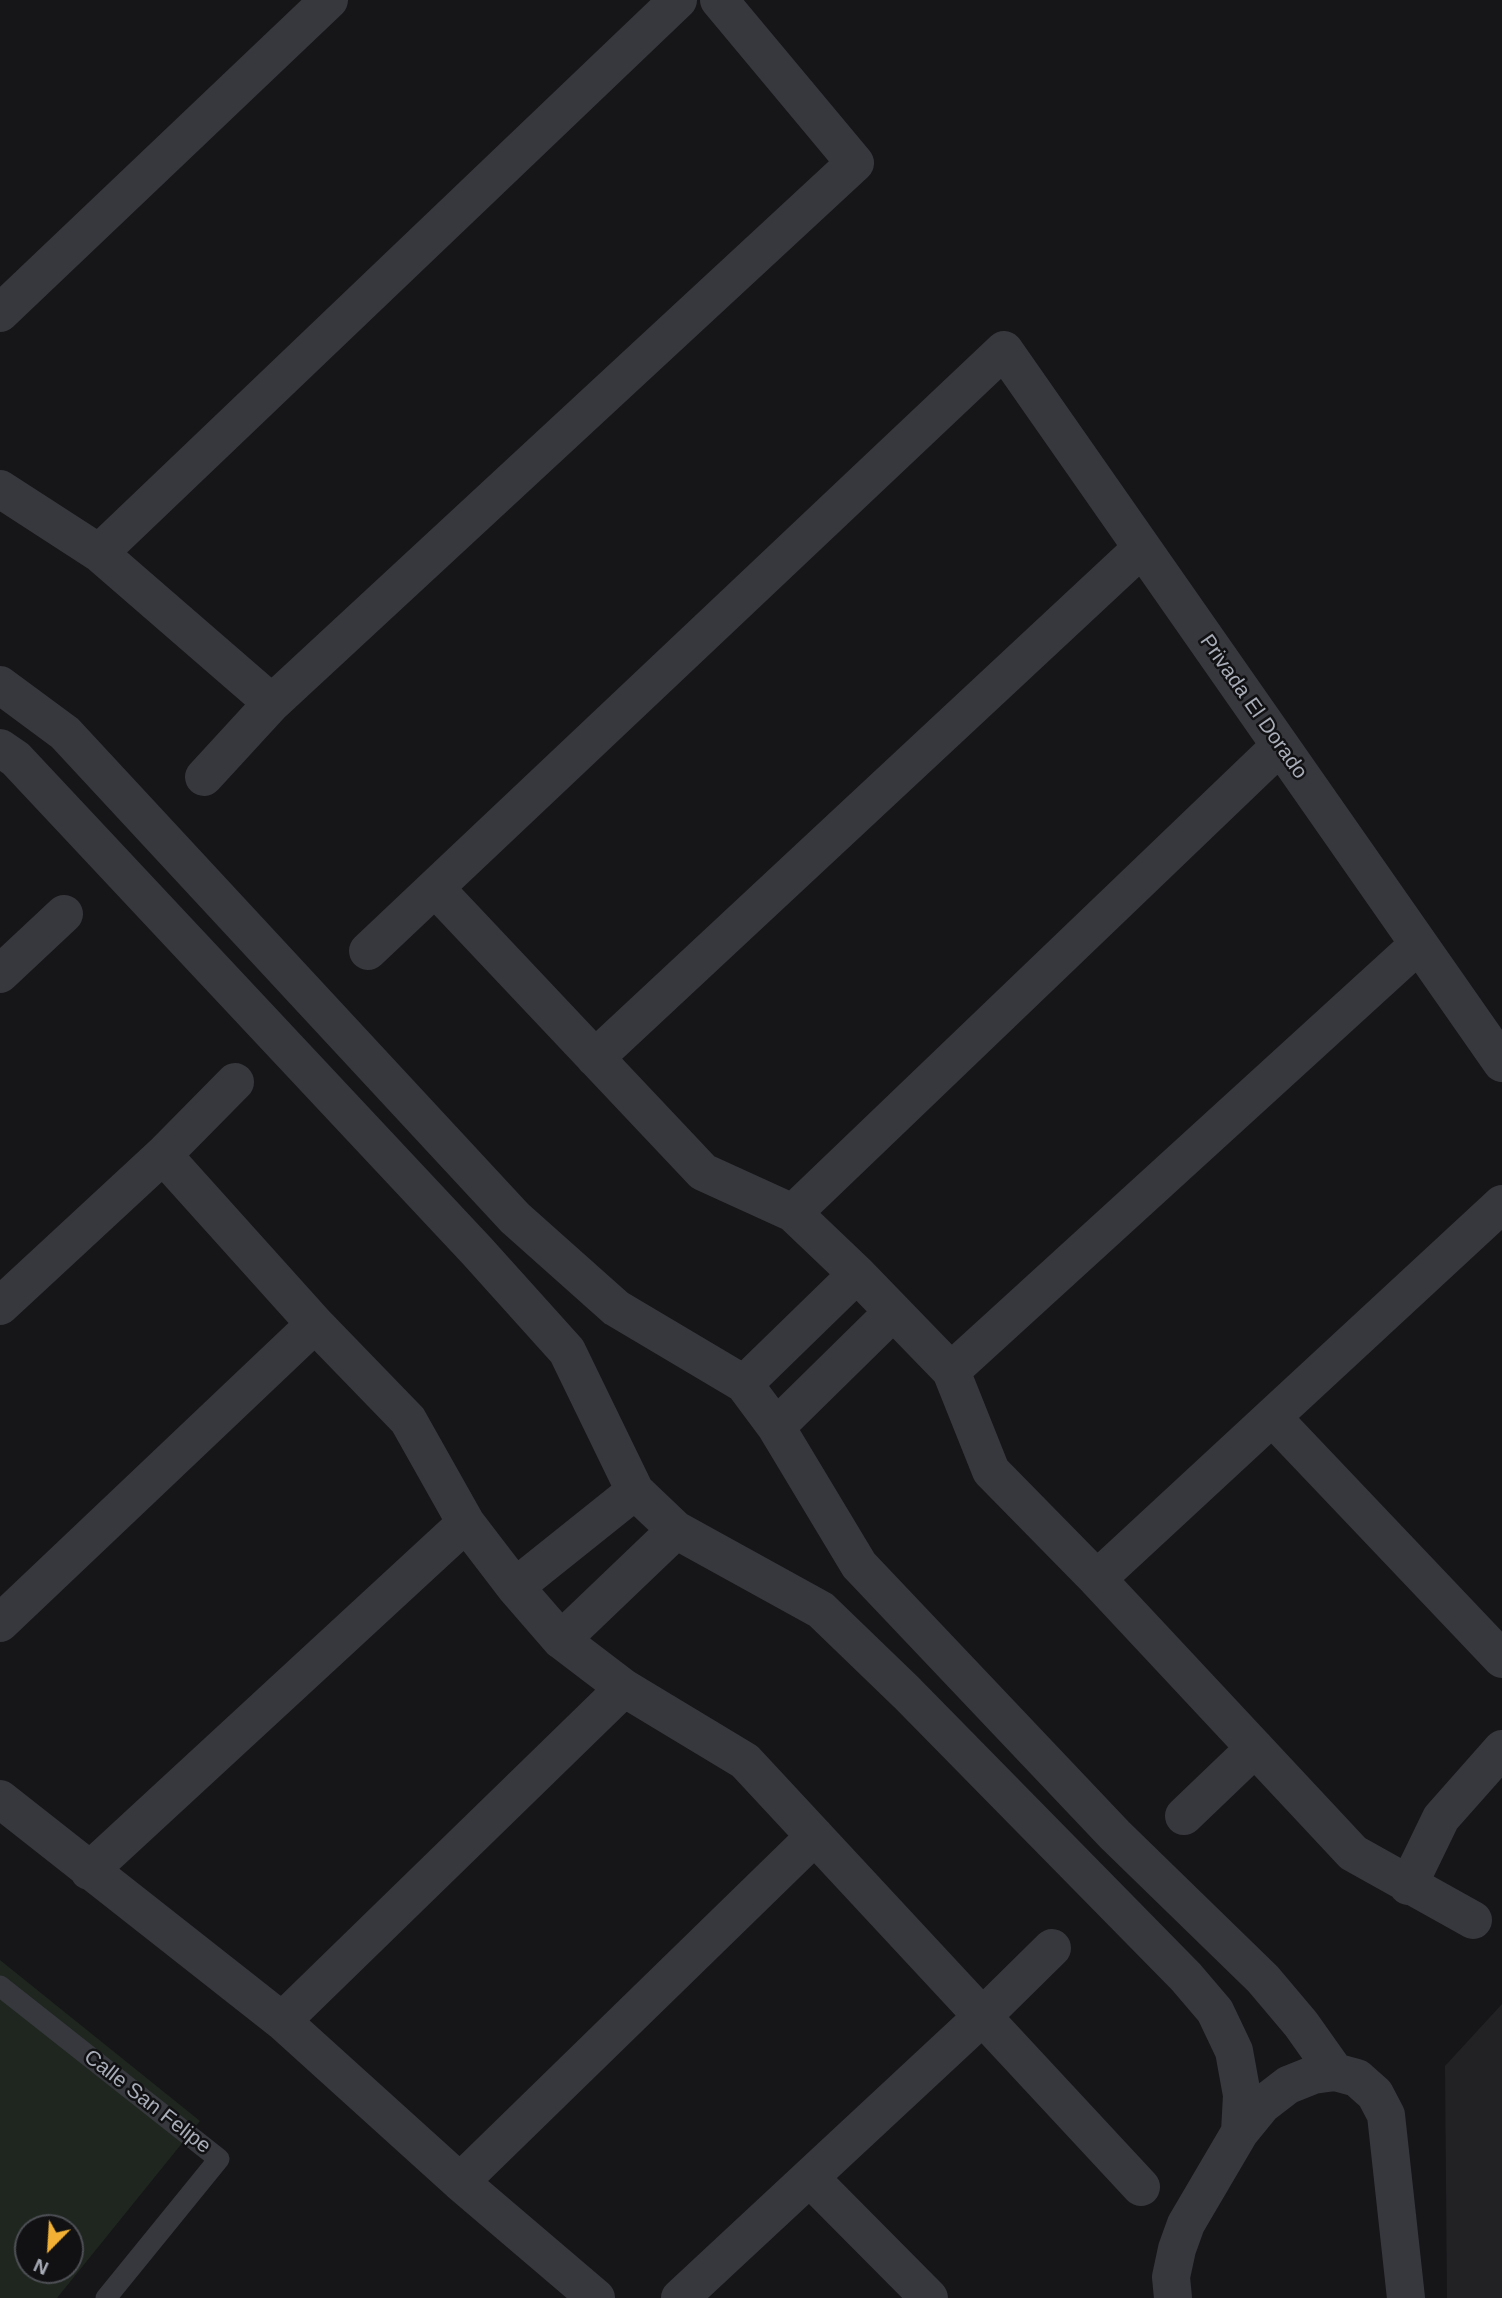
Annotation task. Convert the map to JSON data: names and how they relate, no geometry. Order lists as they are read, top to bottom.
{
  "streets": {
    "street": ["Privada El Dorado"],
    "lane": ["Calle San Felipe"]
  },
  "north": "bottom left"
}
